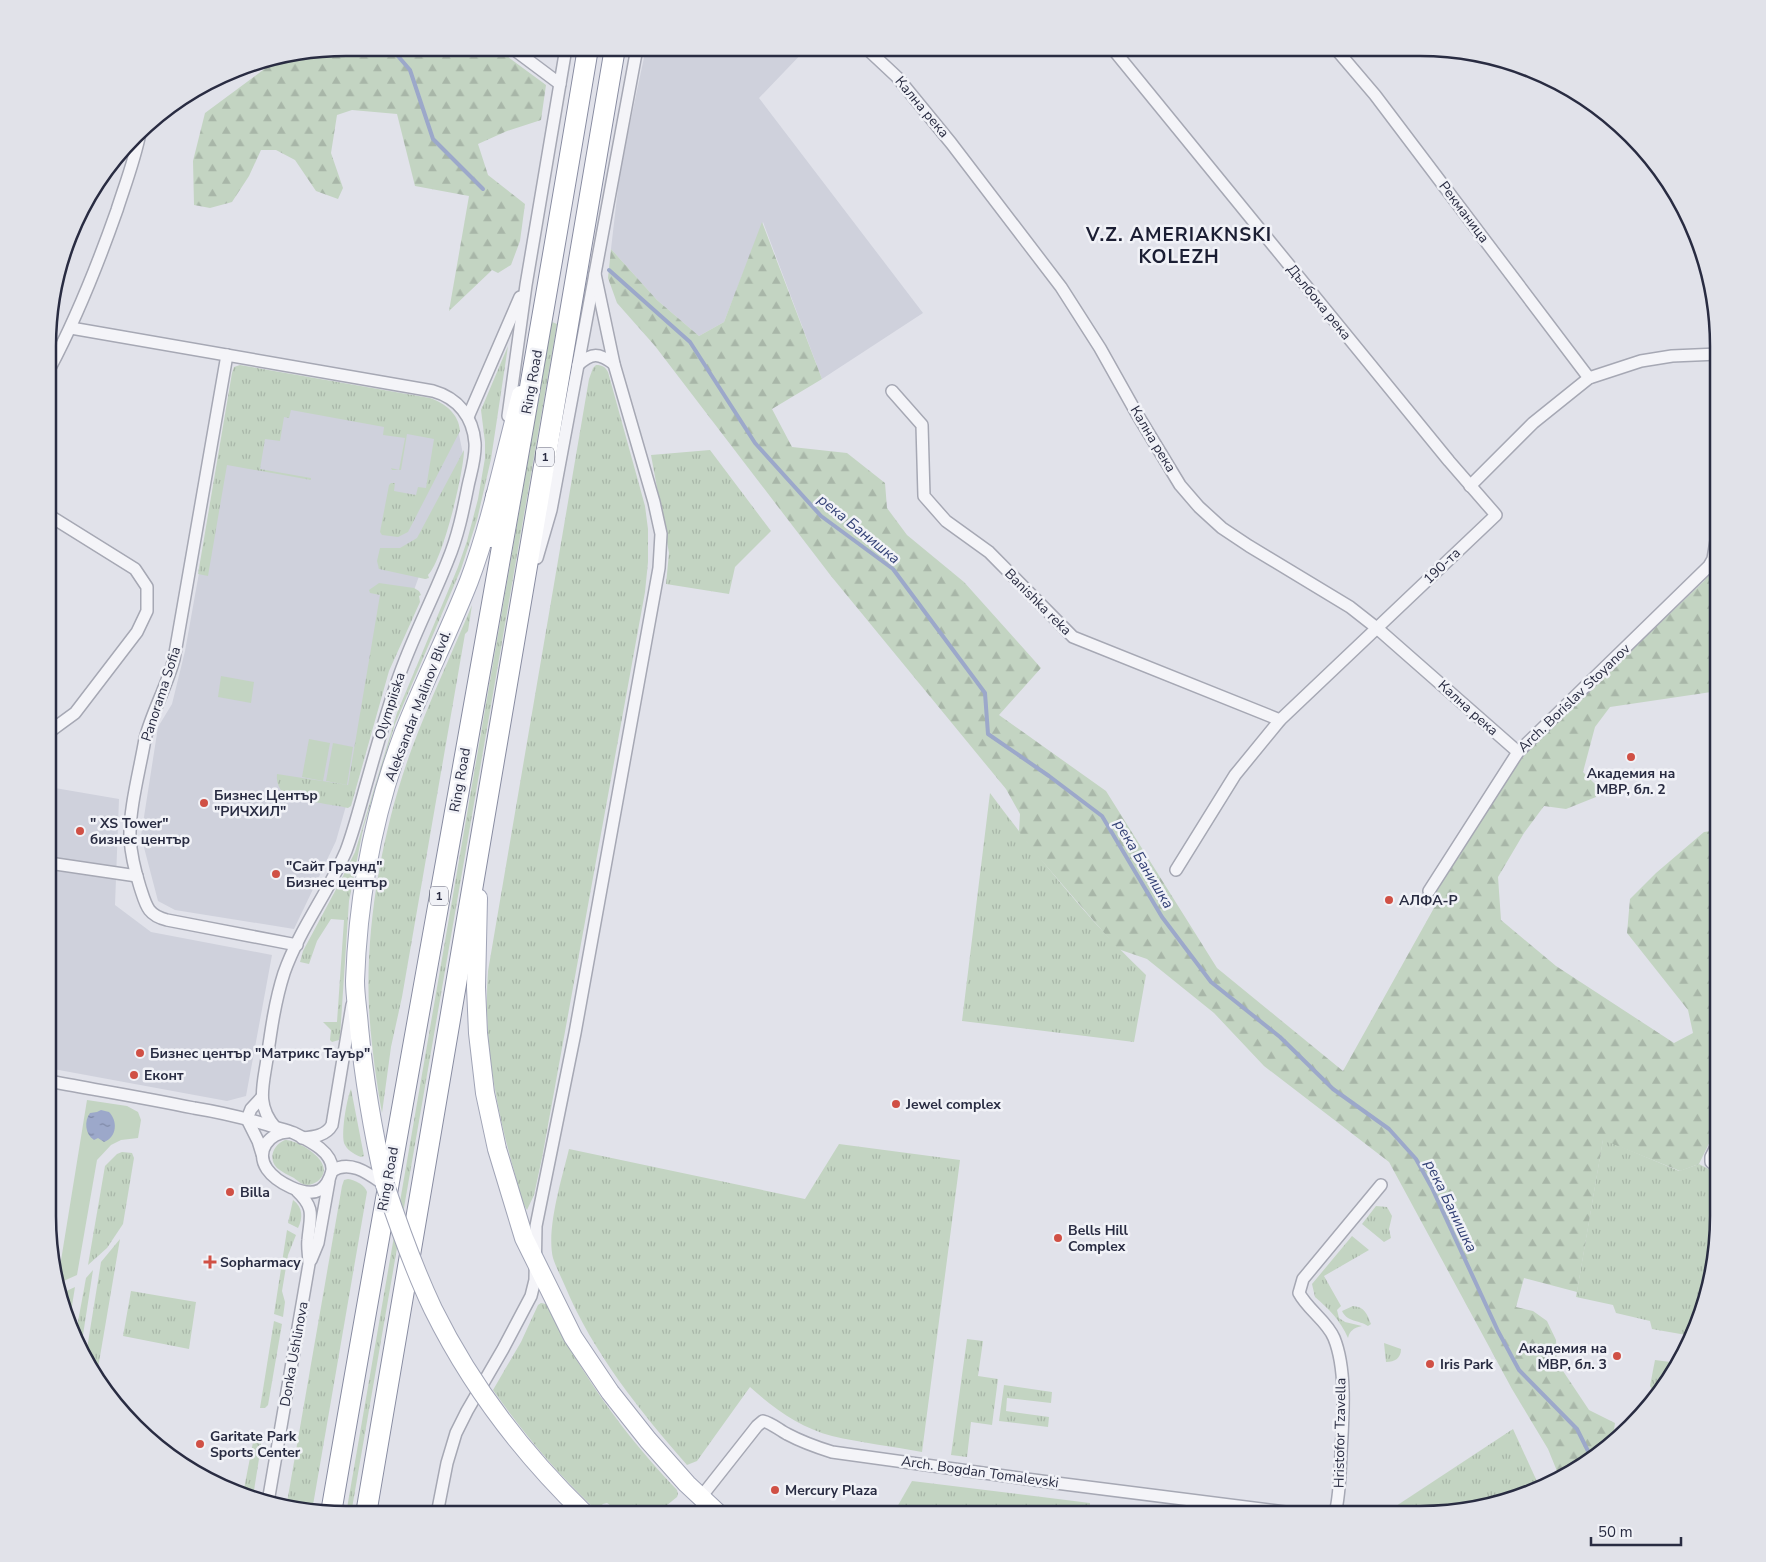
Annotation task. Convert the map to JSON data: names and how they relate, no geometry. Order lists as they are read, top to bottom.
{
  "streets": {
    "highway": ["Ring Road", "1"],
    "main road": ["Aleksandar Malinov Blvd."],
    "street": [
      "Кална река",
      "Рекманица",
      "Дълбока река",
      "190-та",
      "Banishka reka",
      "Panorama Sofia",
      "Arch. Borislav Stoyanov",
      "Olympiiska",
      "Donka Ushlinova",
      "Hristofor Tzavella",
      "Arch. Bogdan Tomalevski"
    ]
  },
  "crossings": [
    ["Кална река", "190-та"],
    ["Кална река", "Arch. Borislav Stoyanov"],
    ["Дълбока река", "190-та"],
    ["Ring Road", "Aleksandar Malinov Blvd."],
    ["190-та", "Banishka reka"],
    ["Panorama Sofia", "Olympiiska"]
  ],
  "districts": ["V.Z. AMERIAKNSKI KOLEZH"],
  "water": ["река Банишка"],
  "places": {
    "other": [
      "Академия на МВР, бл. 2",
      "Бизнес Център \"РИЧХИЛ\"",
      "\" XS Tower\" бизнес център",
      "\"Сайт Граунд\" Бизнес център",
      "АЛФА-Р",
      "Бизнес център \"Матрикс Тауър\"",
      "Еконт",
      "Jewel complex",
      "Billa",
      "Bells Hill Complex",
      "Академия на МВР, бл. 3",
      "Iris Park",
      "Garitate Park Sports Center",
      "Mercury Plaza"
    ],
    "health": ["Sopharmacy"]
  },
  "scale_bar": "50 m"
}
